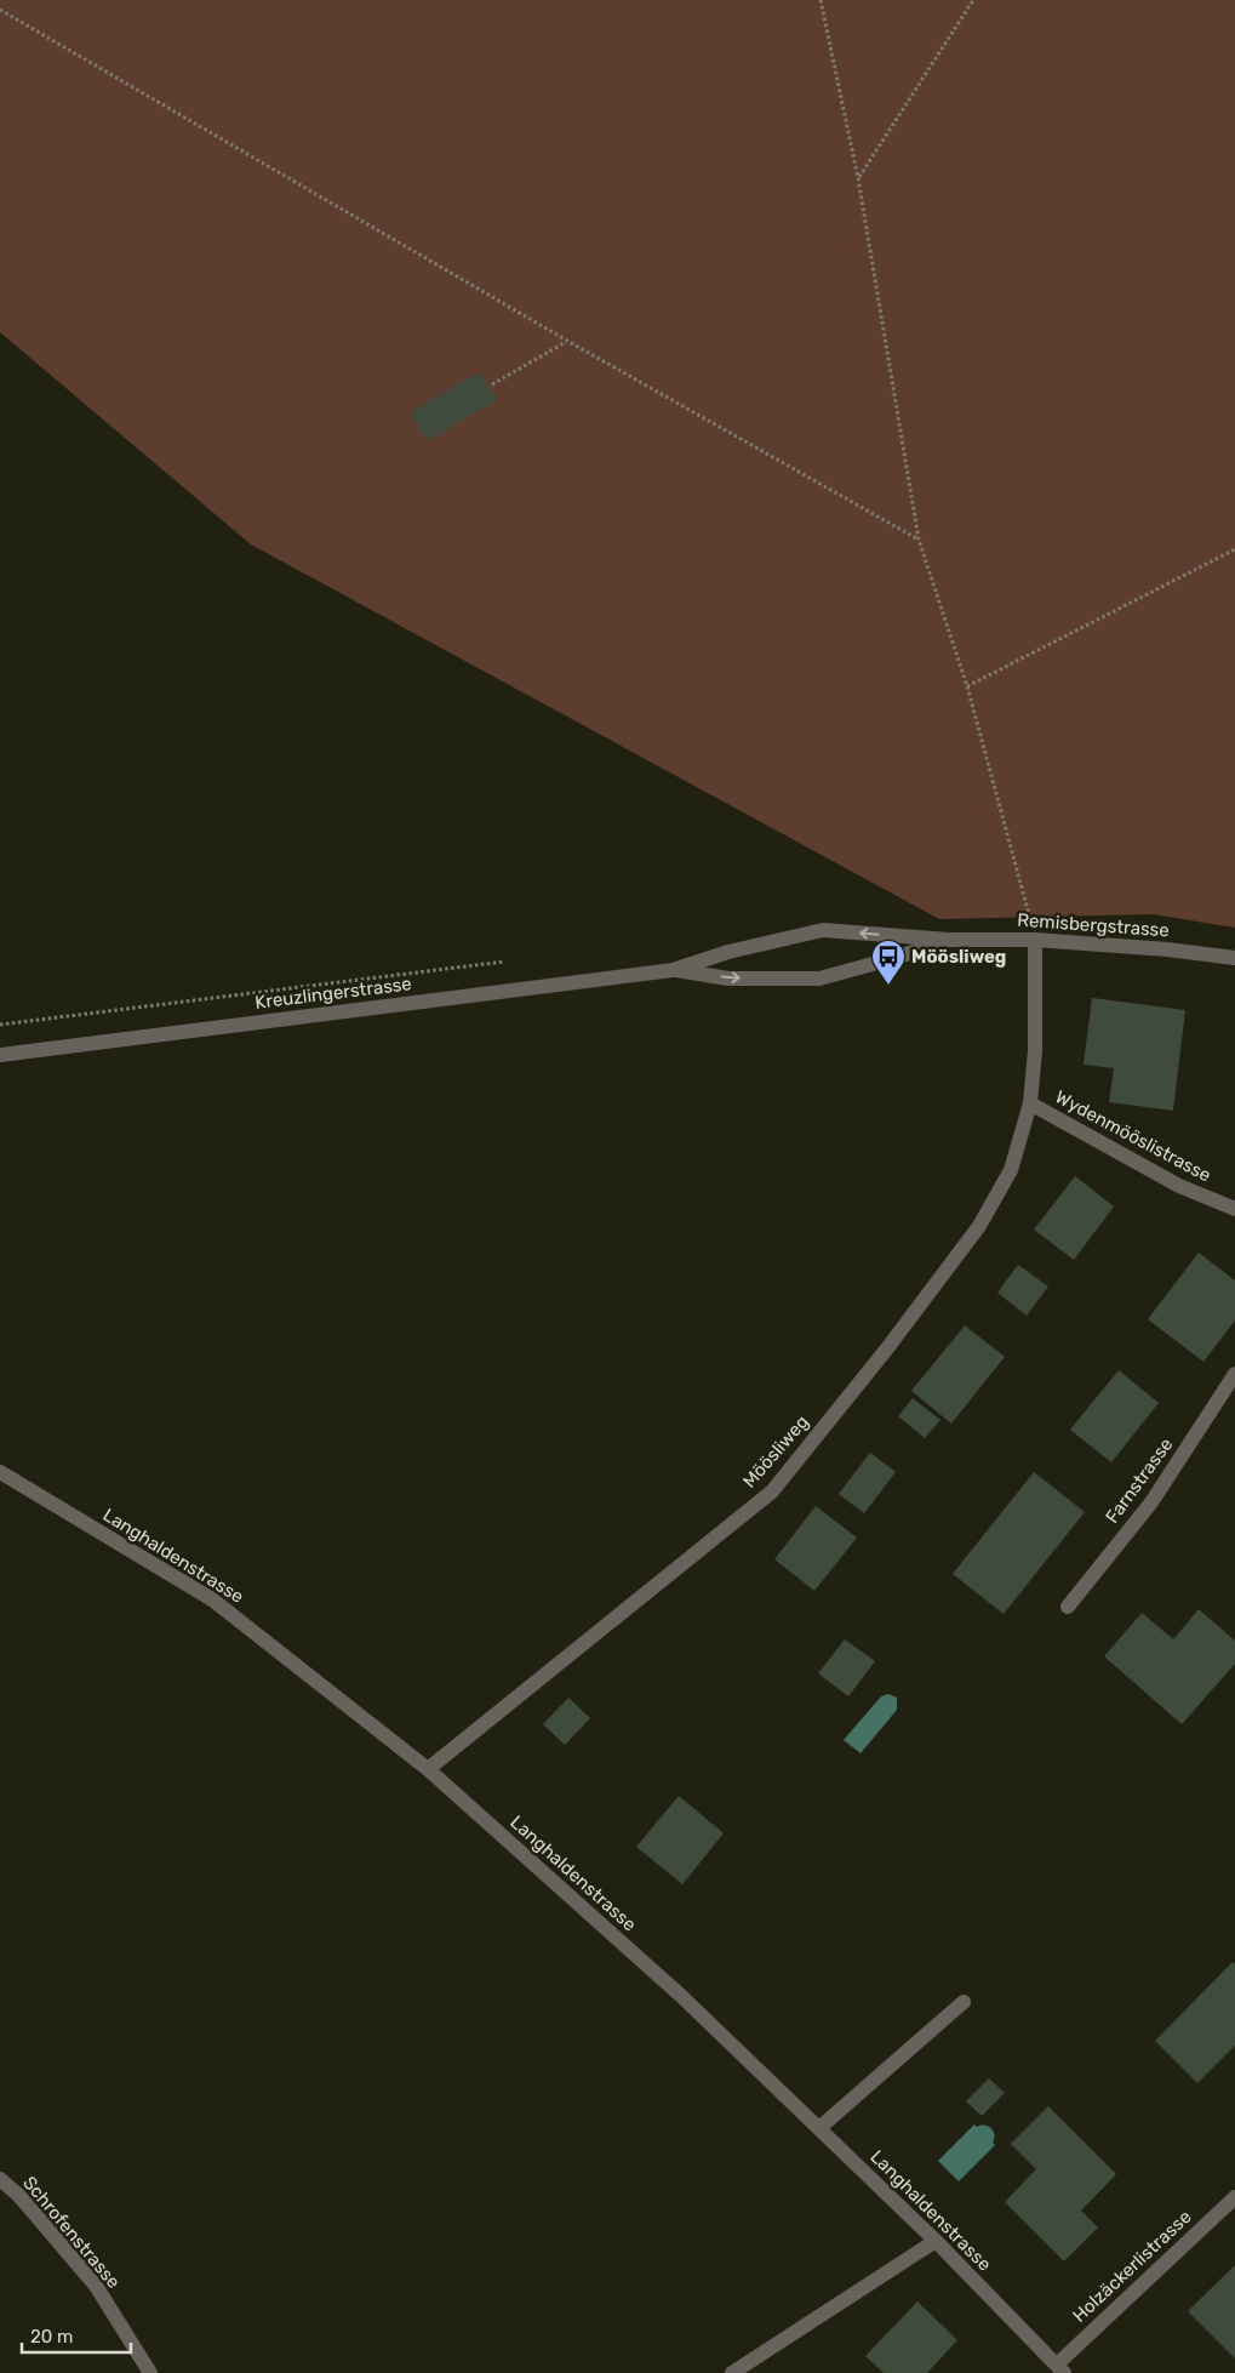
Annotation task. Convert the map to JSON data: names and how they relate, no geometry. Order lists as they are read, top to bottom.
{
  "streets": {
    "street": [
      "Remisbergstrasse",
      "Kreuzlingerstrasse",
      "Wydenmööslistrasse",
      "Möösliweg",
      "Farnstrasse",
      "Langhaldenstrasse",
      "Schrofenstrasse",
      "Holzäckerlistrasse"
    ]
  },
  "crossings": [
    ["Remisbergstrasse", "Kreuzlingerstrasse"],
    ["Remisbergstrasse", "Wydenmööslistrasse"],
    ["Wydenmööslistrasse", "Möösliweg"],
    ["Möösliweg", "Langhaldenstrasse"],
    ["Langhaldenstrasse", "Holzäckerlistrasse"]
  ],
  "places": {
    "bus stop": ["Möösliweg"]
  },
  "scale_bar": "20 m"
}
